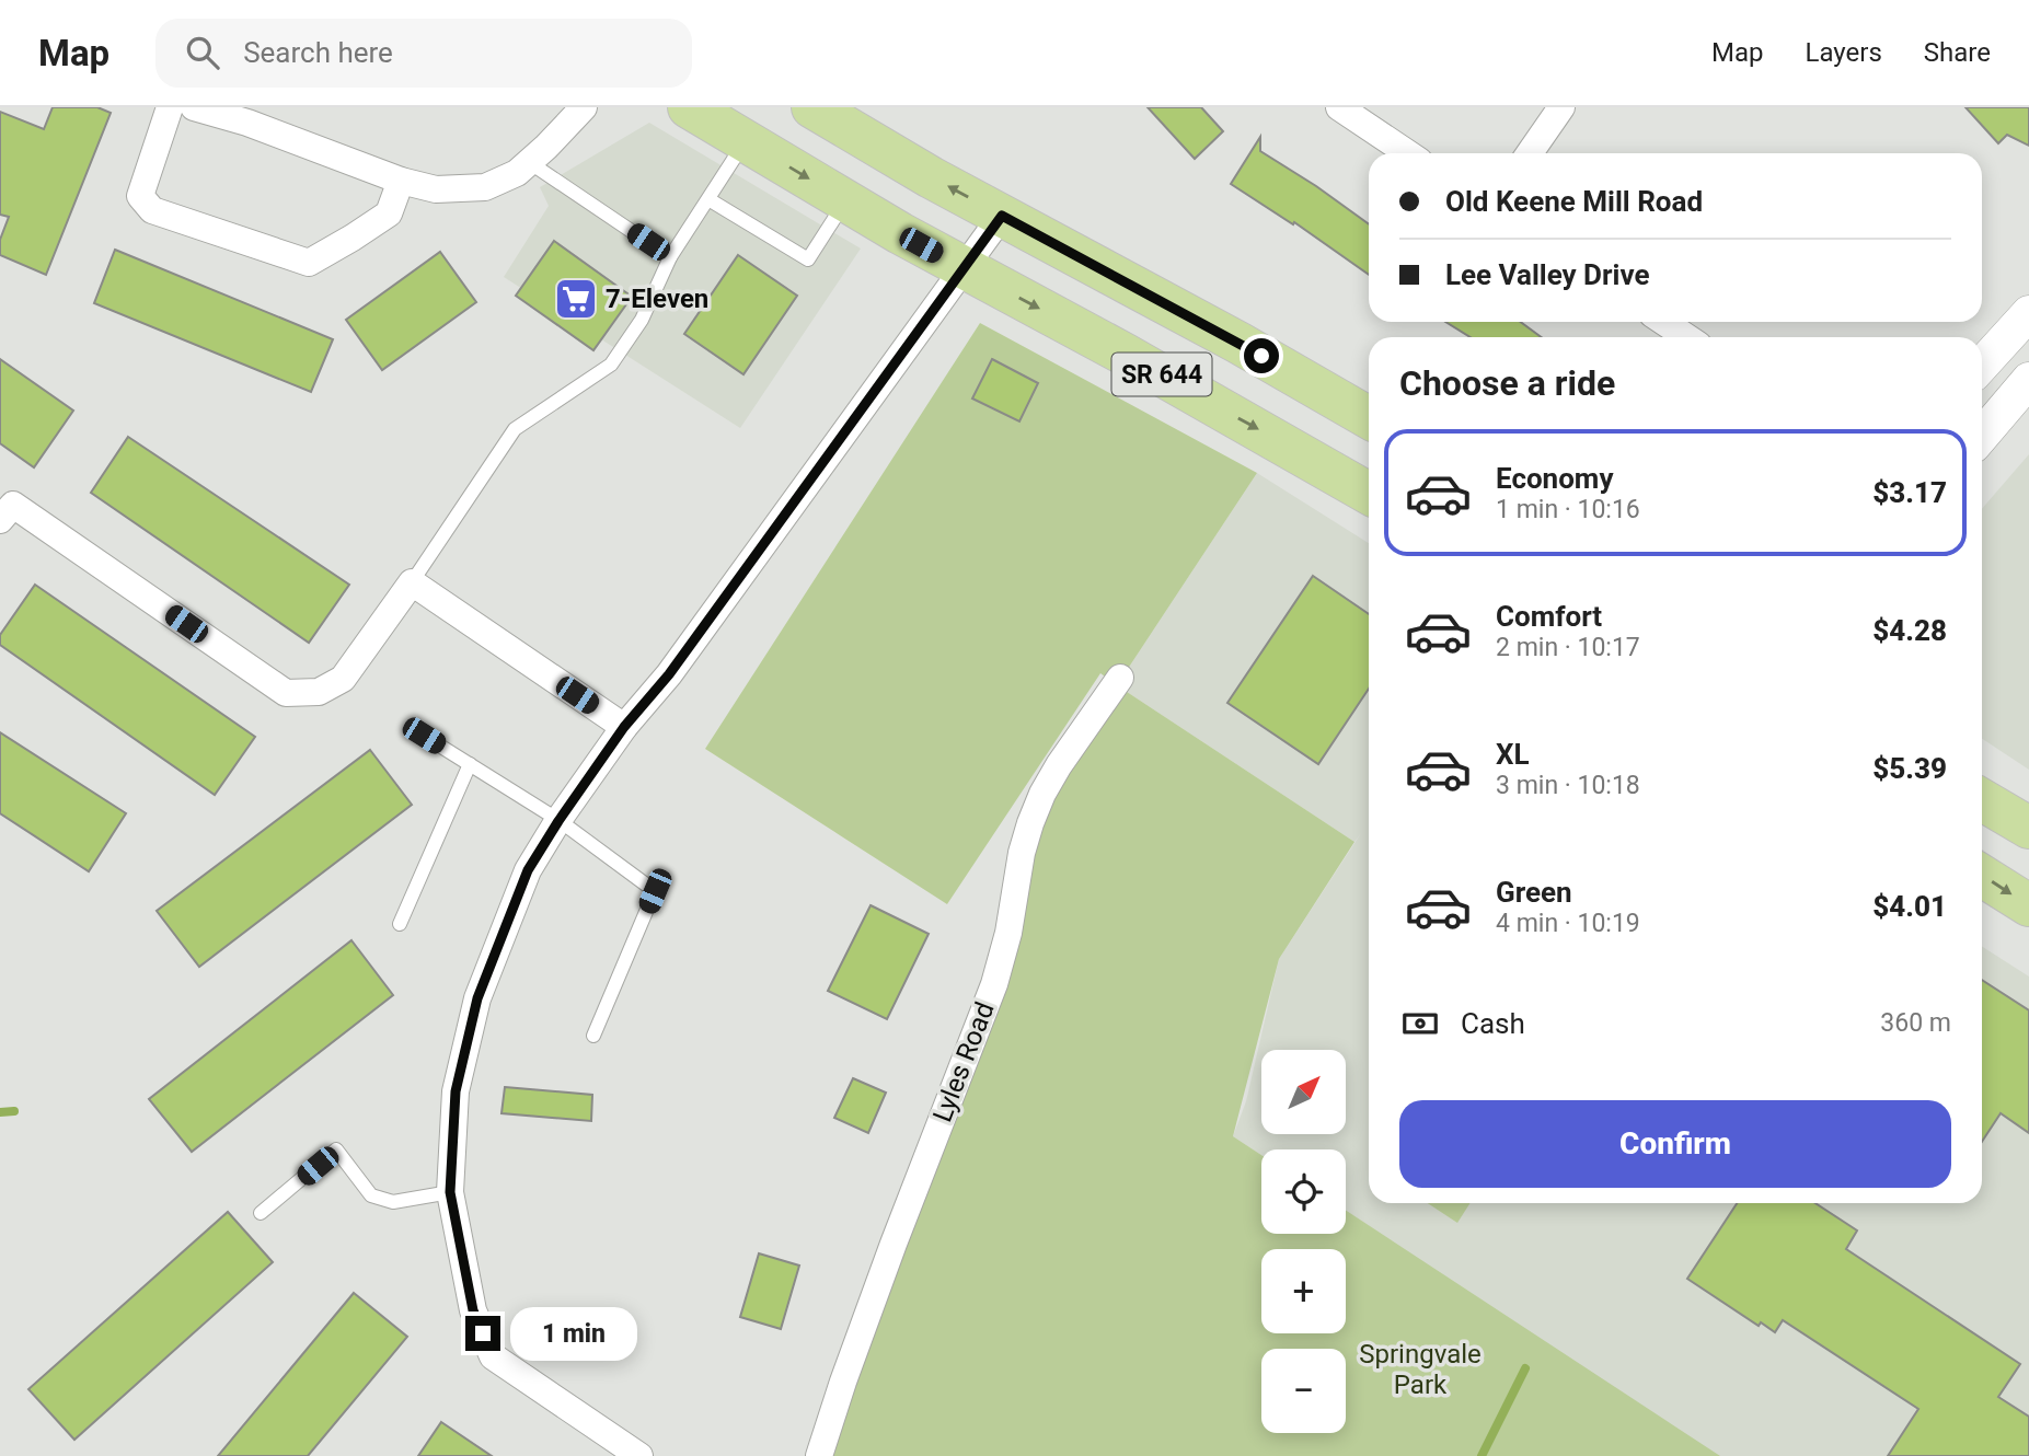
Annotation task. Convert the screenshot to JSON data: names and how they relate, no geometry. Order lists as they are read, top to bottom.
{
  "streets": {
    "main road": ["SR 644"],
    "street": ["Lyles Road"]
  },
  "parks": ["Springvale Park"],
  "places": {
    "supermarket": ["7-Eleven"]
  },
  "north": "top right",
  "page": {
    "header": "Map",
    "search": "Search here",
    "nav": ["Map", "Layers", "Share"],
    "banner": ["Old Keene Mill Road", "Lee Valley Drive"],
    "heading": "Choose a ride",
    "list": [
      {
        "name": "Economy",
        "note": "1 min · 10:16",
        "value": "$3.17"
      },
      {
        "name": "Comfort",
        "note": "2 min · 10:17",
        "value": "$4.28"
      },
      {
        "name": "XL",
        "note": "3 min · 10:18",
        "value": "$5.39"
      },
      {
        "name": "Green",
        "note": "4 min · 10:19",
        "value": "$4.01"
      }
    ],
    "pay": ["Cash", "360 m"],
    "map_buttons": ["+", "−"],
    "buttons": "Confirm",
    "bubble": "1 min"
  }
}
